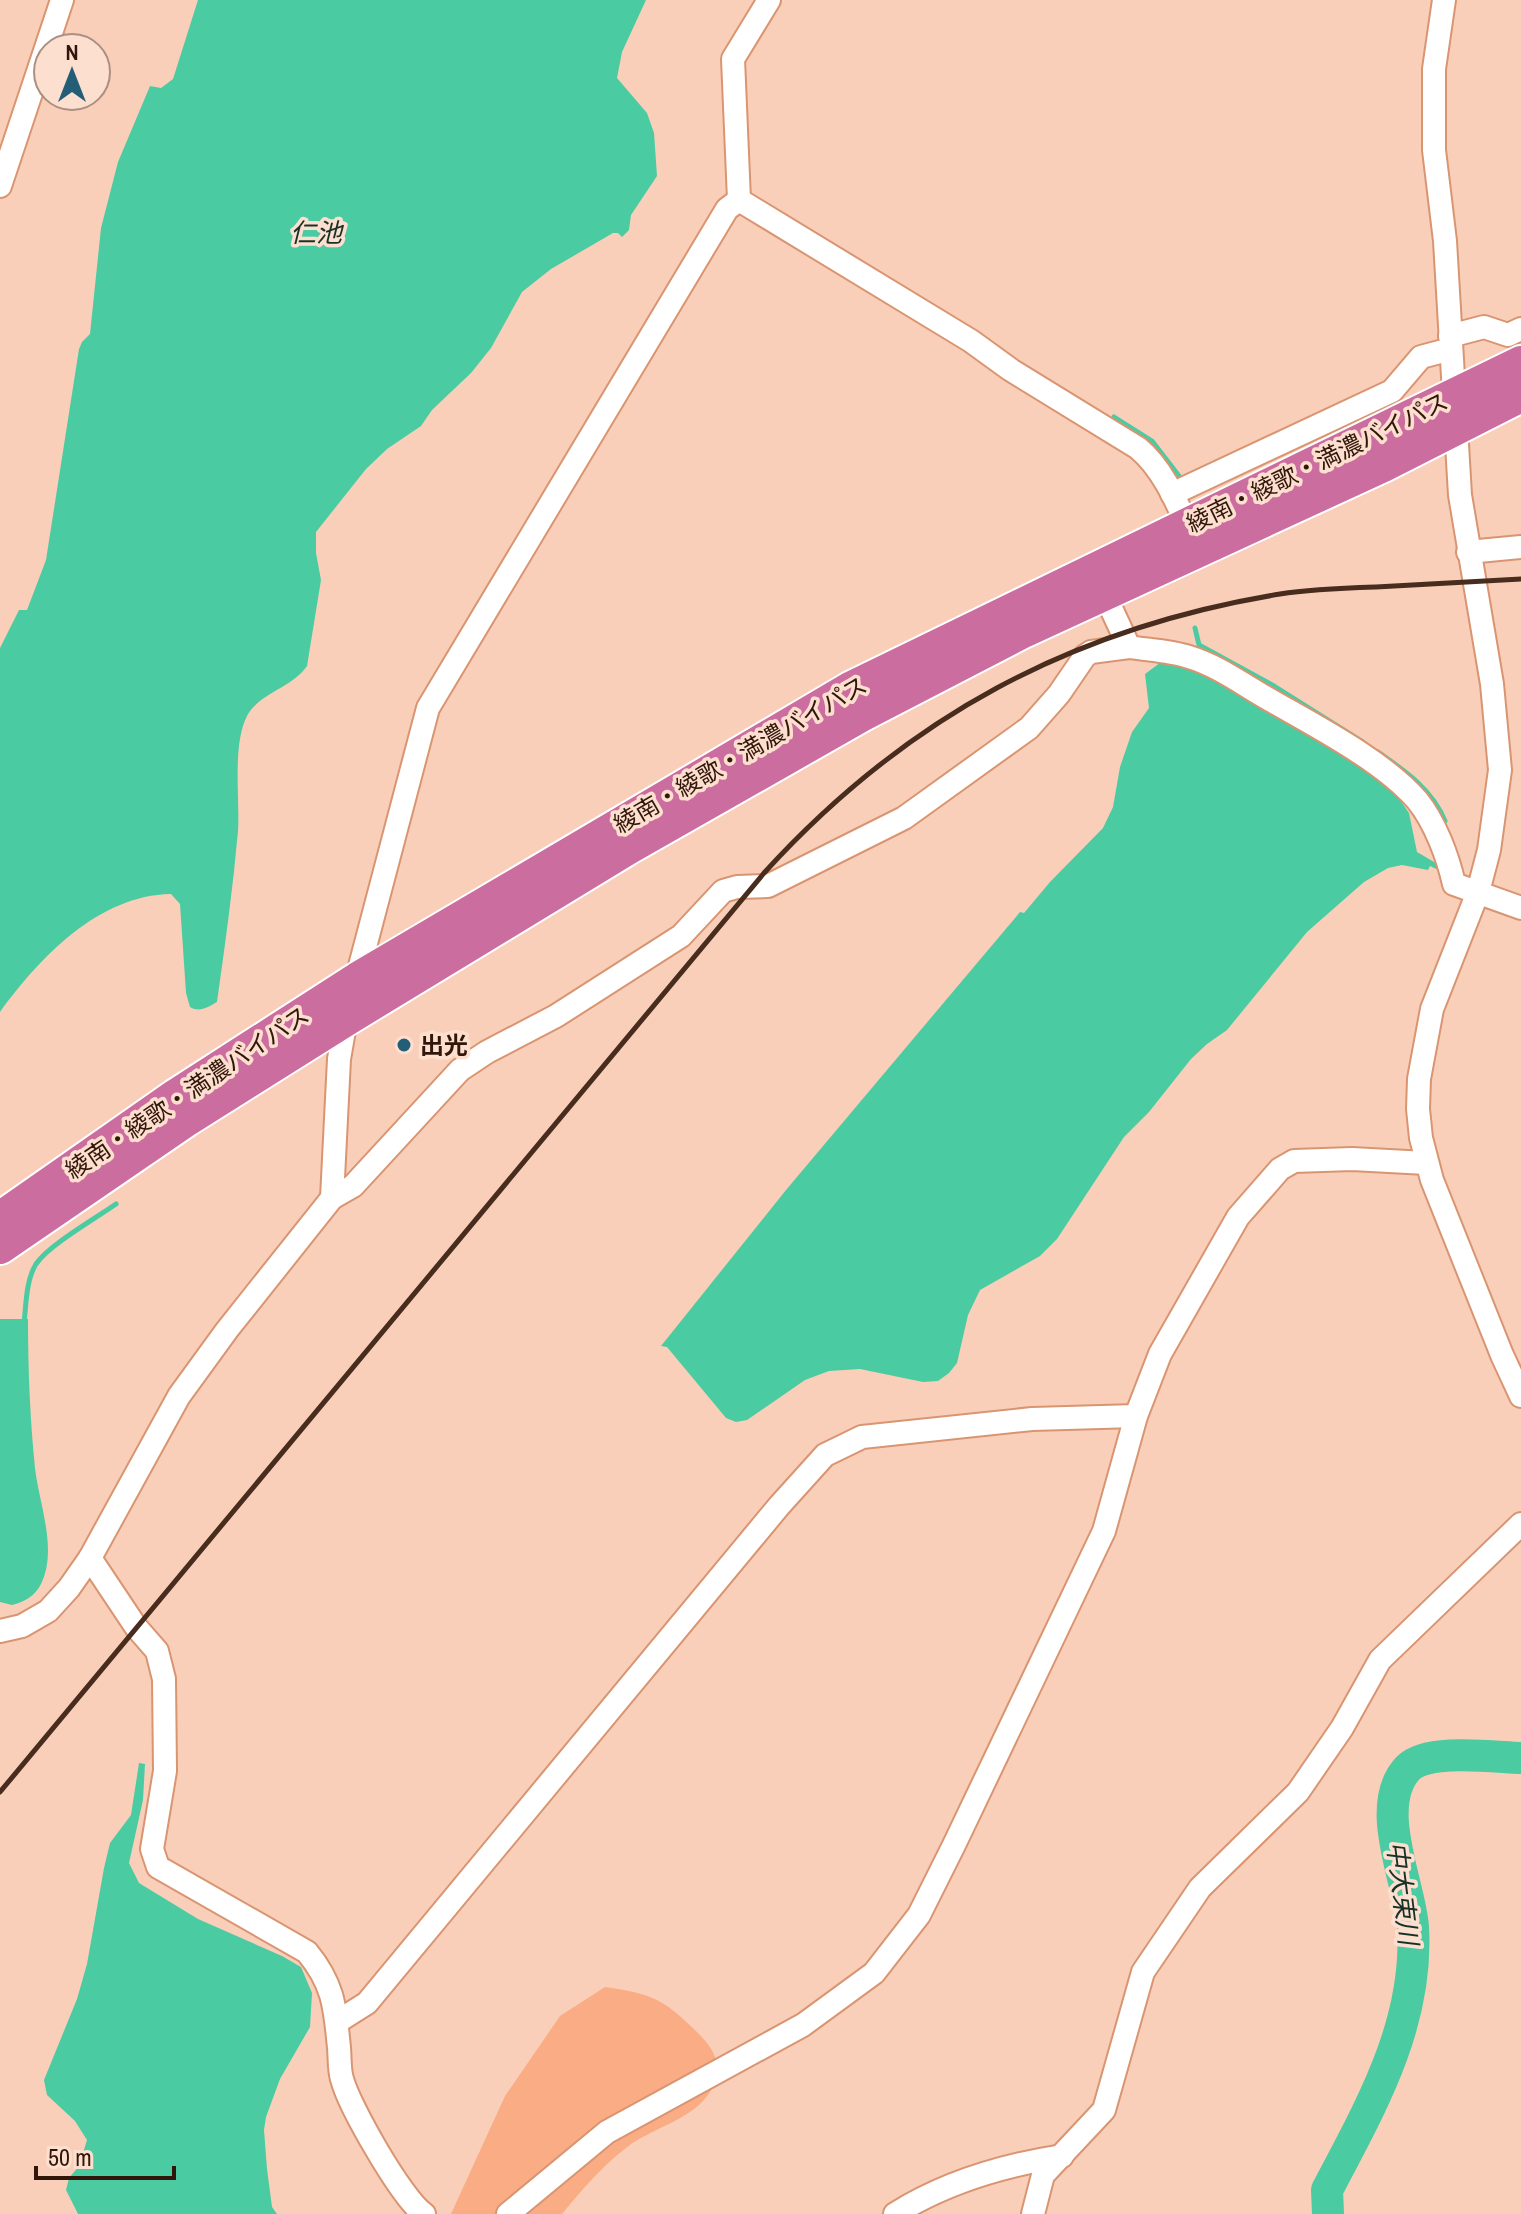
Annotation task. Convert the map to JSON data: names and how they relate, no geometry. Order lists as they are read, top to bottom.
{
  "streets": {
    "highway": ["綾南・綾歌・満濃バイパス"]
  },
  "water": ["仁池", "中大束川"],
  "places": ["出光"],
  "scale_bar": "50 m",
  "north": "top"
}
